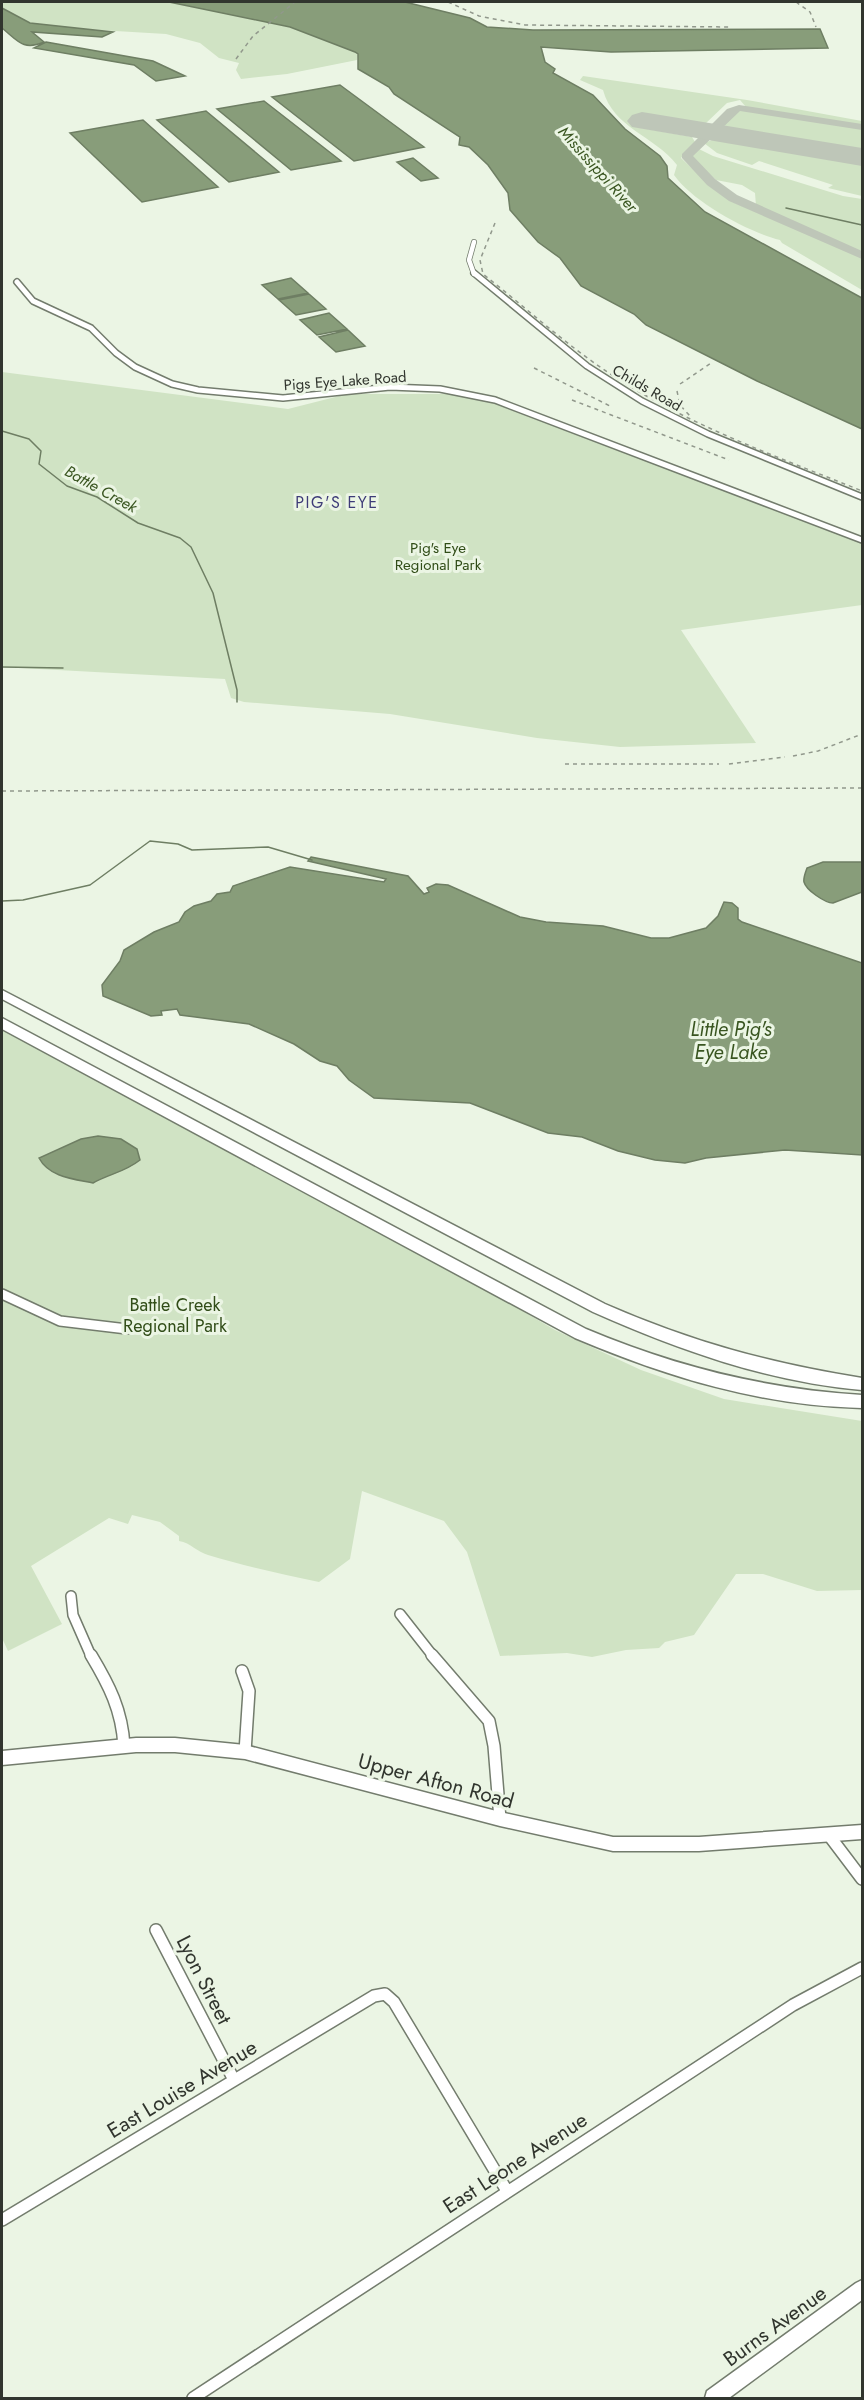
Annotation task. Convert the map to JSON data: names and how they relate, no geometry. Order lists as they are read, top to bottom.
{
  "streets": {
    "street": [
      "Pigs Eye Lake Road",
      "Childs Road",
      "Upper Afton Road",
      "Lyon Street",
      "East Louise Avenue",
      "East Leone Avenue",
      "Burns Avenue"
    ]
  },
  "crossings": [
    ["Lyon Street", "East Louise Avenue"],
    ["East Louise Avenue", "East Leone Avenue"]
  ],
  "districts": ["PIG'S EYE"],
  "water": ["Mississippi River", "Battle Creek", "Little Pig's Eye Lake"],
  "parks": ["Pig's Eye Regional Park", "Battle Creek Regional Park"]
}
